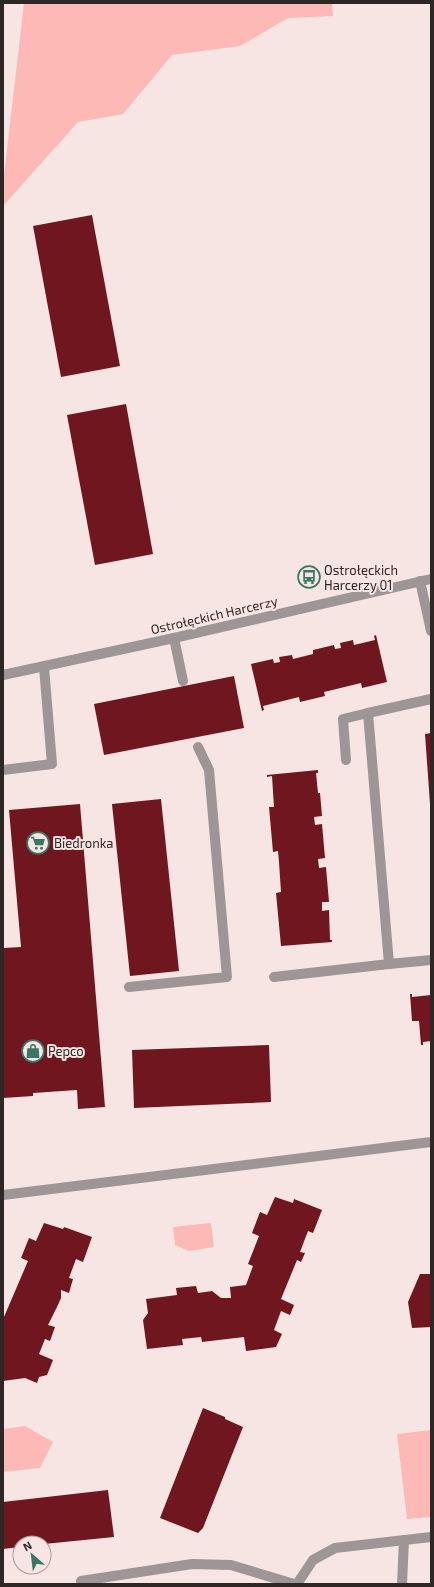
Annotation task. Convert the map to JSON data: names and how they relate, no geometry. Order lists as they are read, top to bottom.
{
  "streets": {
    "street": ["Ostrołęckich Harcerzy"]
  },
  "places": {
    "bus stop": ["Ostrołęckich Harcerzy 01"],
    "supermarket": ["Biedronka"],
    "shop": ["Pepco"]
  },
  "north": "top left"
}
